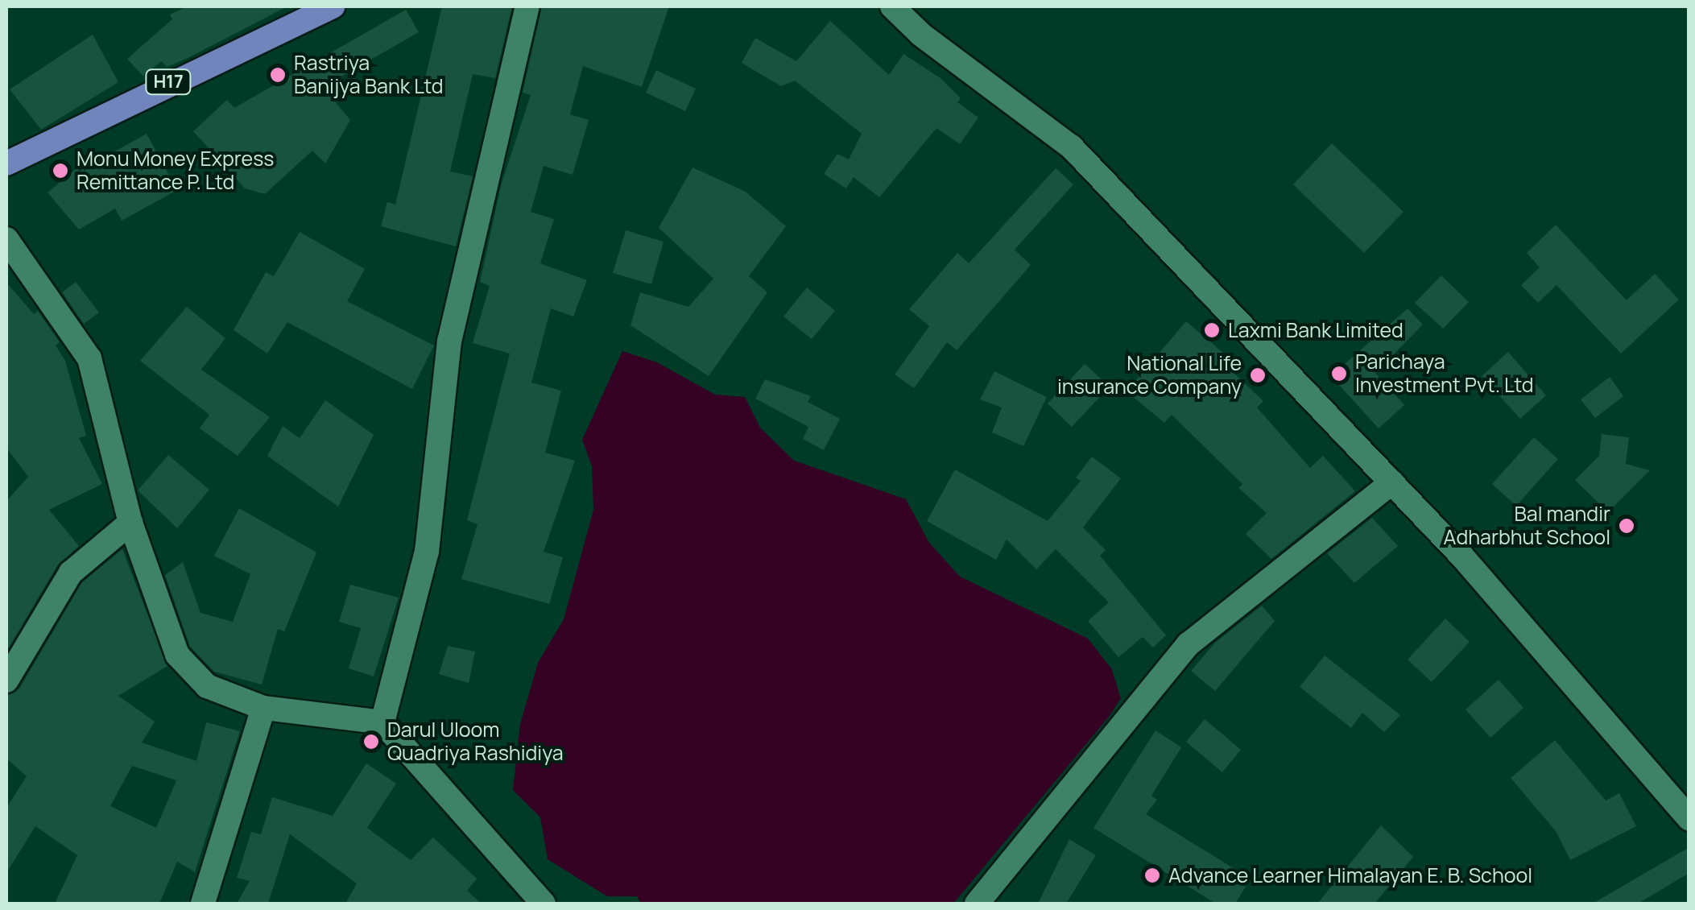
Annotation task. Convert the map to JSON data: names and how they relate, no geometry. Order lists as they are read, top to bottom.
{
  "streets": {
    "main road": ["H17"]
  },
  "places": [
    "Rastriya Banijya Bank Ltd",
    "Monu Money Express Remittance P. Ltd",
    "Laxmi Bank Limited",
    "Parichaya Investment Pvt. Ltd",
    "National Life insurance Company",
    "Bal mandir Adharbhut School",
    "Darul Uloom Quadriya Rashidiya",
    "Advance Learner Himalayan E. B. School"
  ]
}
